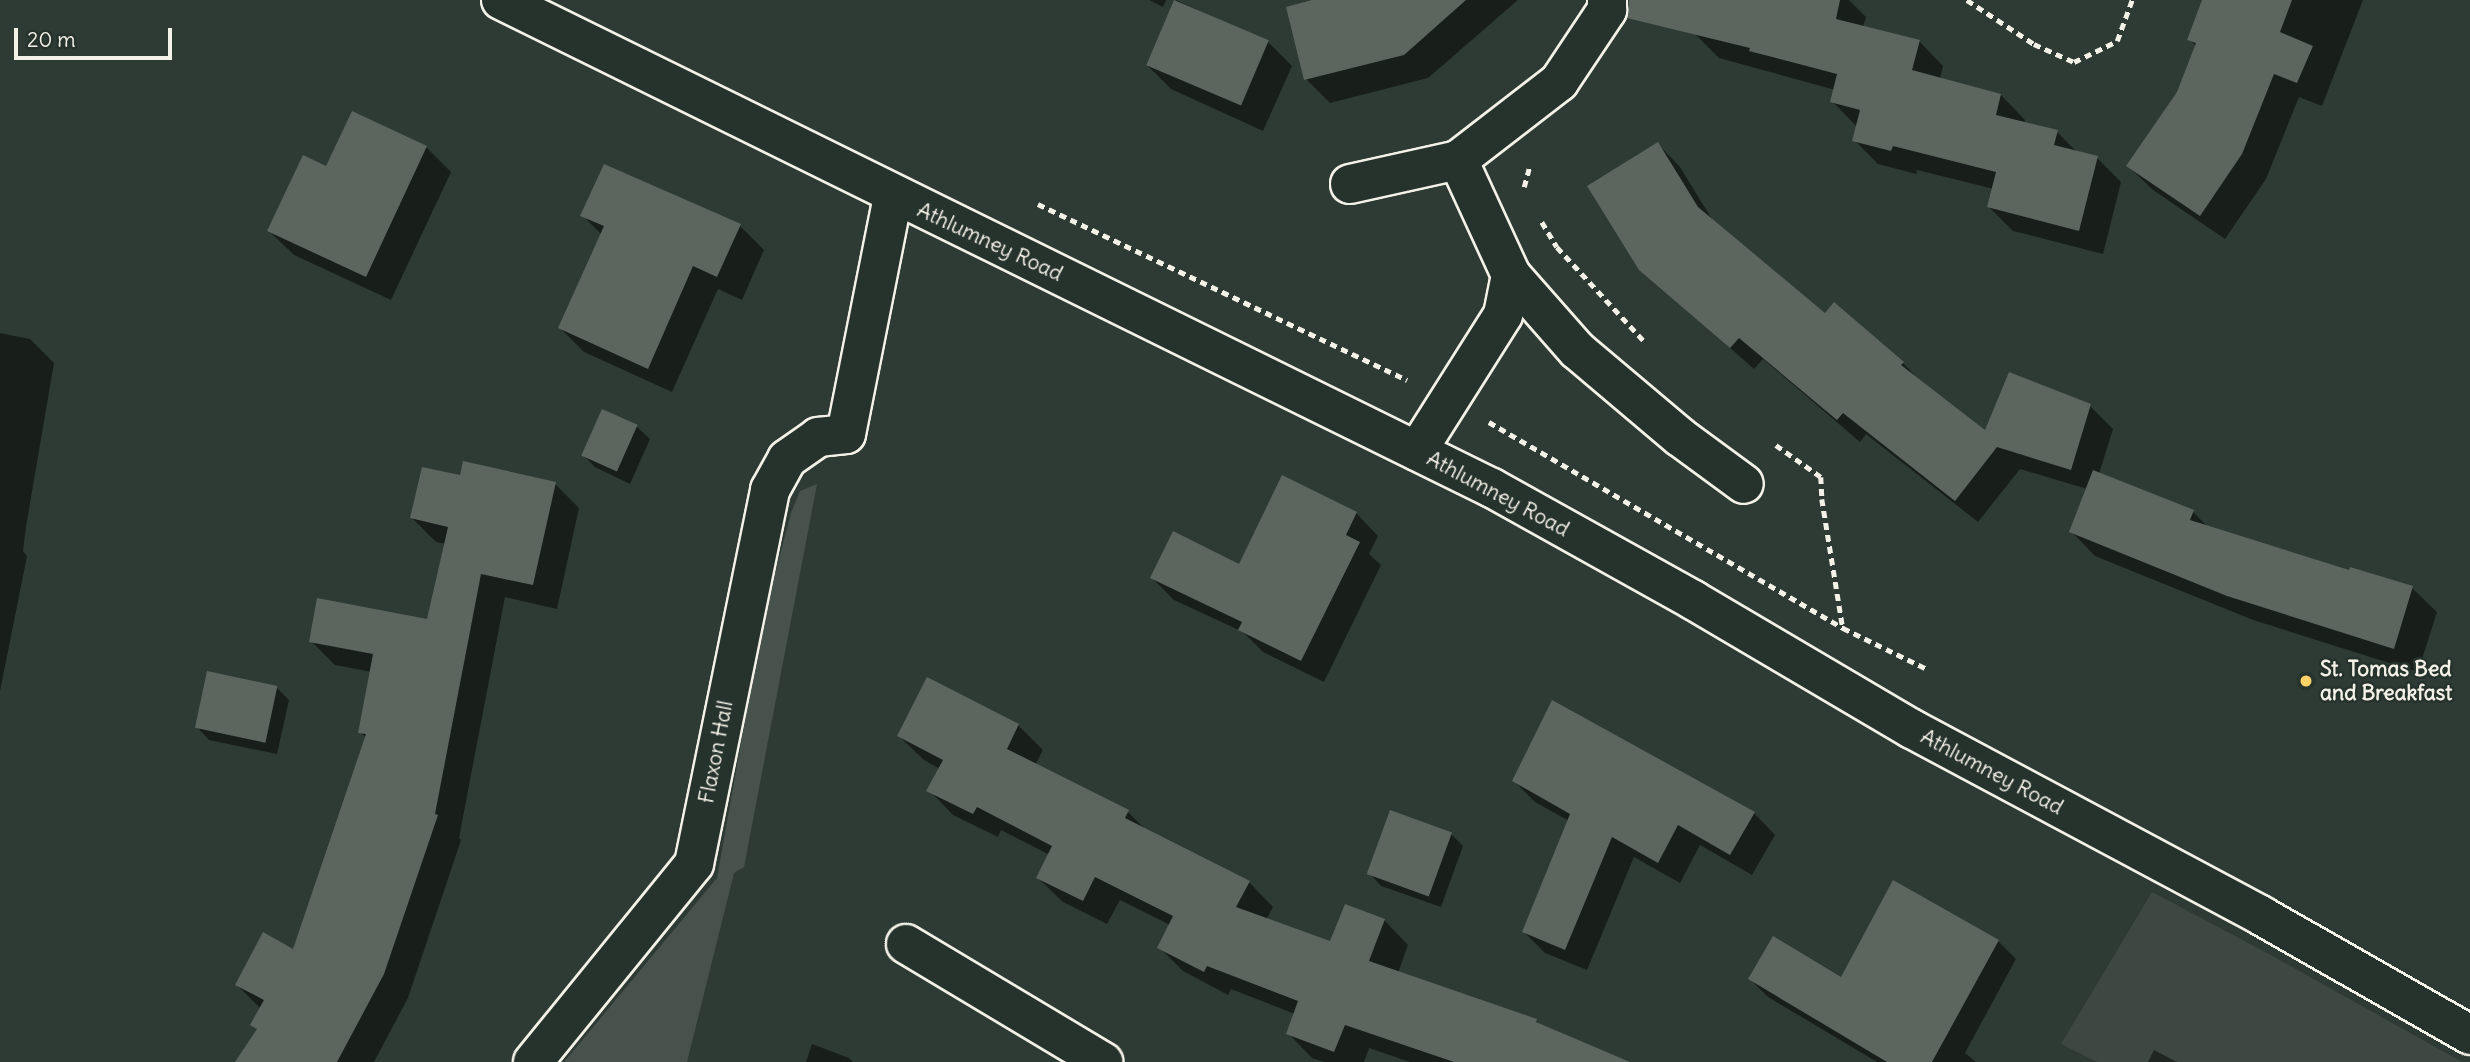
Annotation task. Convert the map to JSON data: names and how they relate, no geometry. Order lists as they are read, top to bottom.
{
  "streets": {
    "main road": ["Athlumney Road", "Flaxon Hall"]
  },
  "crossings": [
    ["Athlumney Road", "Flaxon Hall"]
  ],
  "places": ["St. Tomas Bed and Breakfast"],
  "scale_bar": "20 m"
}
